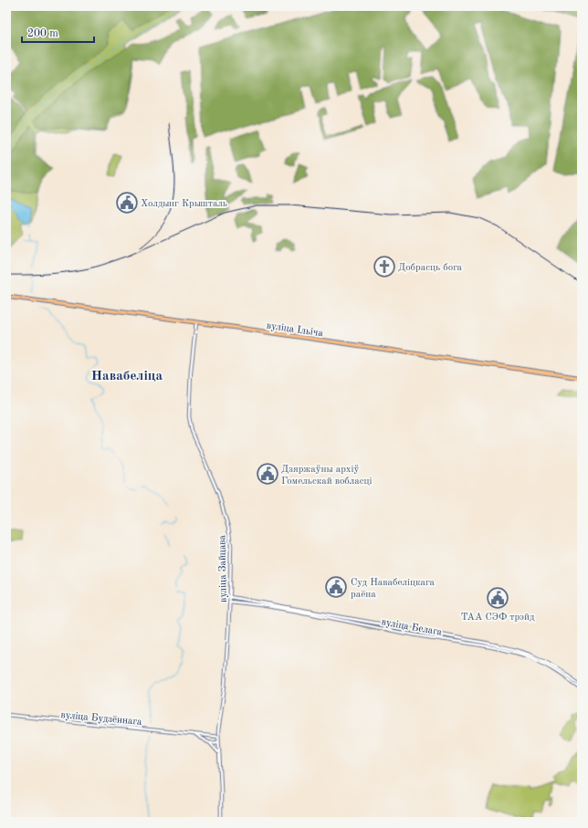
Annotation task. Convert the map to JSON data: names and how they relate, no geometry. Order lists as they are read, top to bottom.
{
  "streets": {
    "main road": ["вуліца Ільіча"],
    "street": ["вуліца Зайцава", "вуліца Белага", "вуліца Будзённага"]
  },
  "crossings": [
    ["вуліца Ільіча", "вуліца Зайцава"],
    ["вуліца Зайцава", "вуліца Белага"],
    ["вуліца Зайцава", "вуліца Будзённага"]
  ],
  "districts": ["Навабеліца"],
  "places": {
    "public building": [
      "Холдынг Крышталь",
      "Дзяржаўны архіў Гомельскай вобласці",
      "Суд Навабеліцкага раёна",
      "ТАА СЭФ трэйд"
    ],
    "church": ["Добрасць бога"]
  },
  "scale_bar": "200 m"
}
